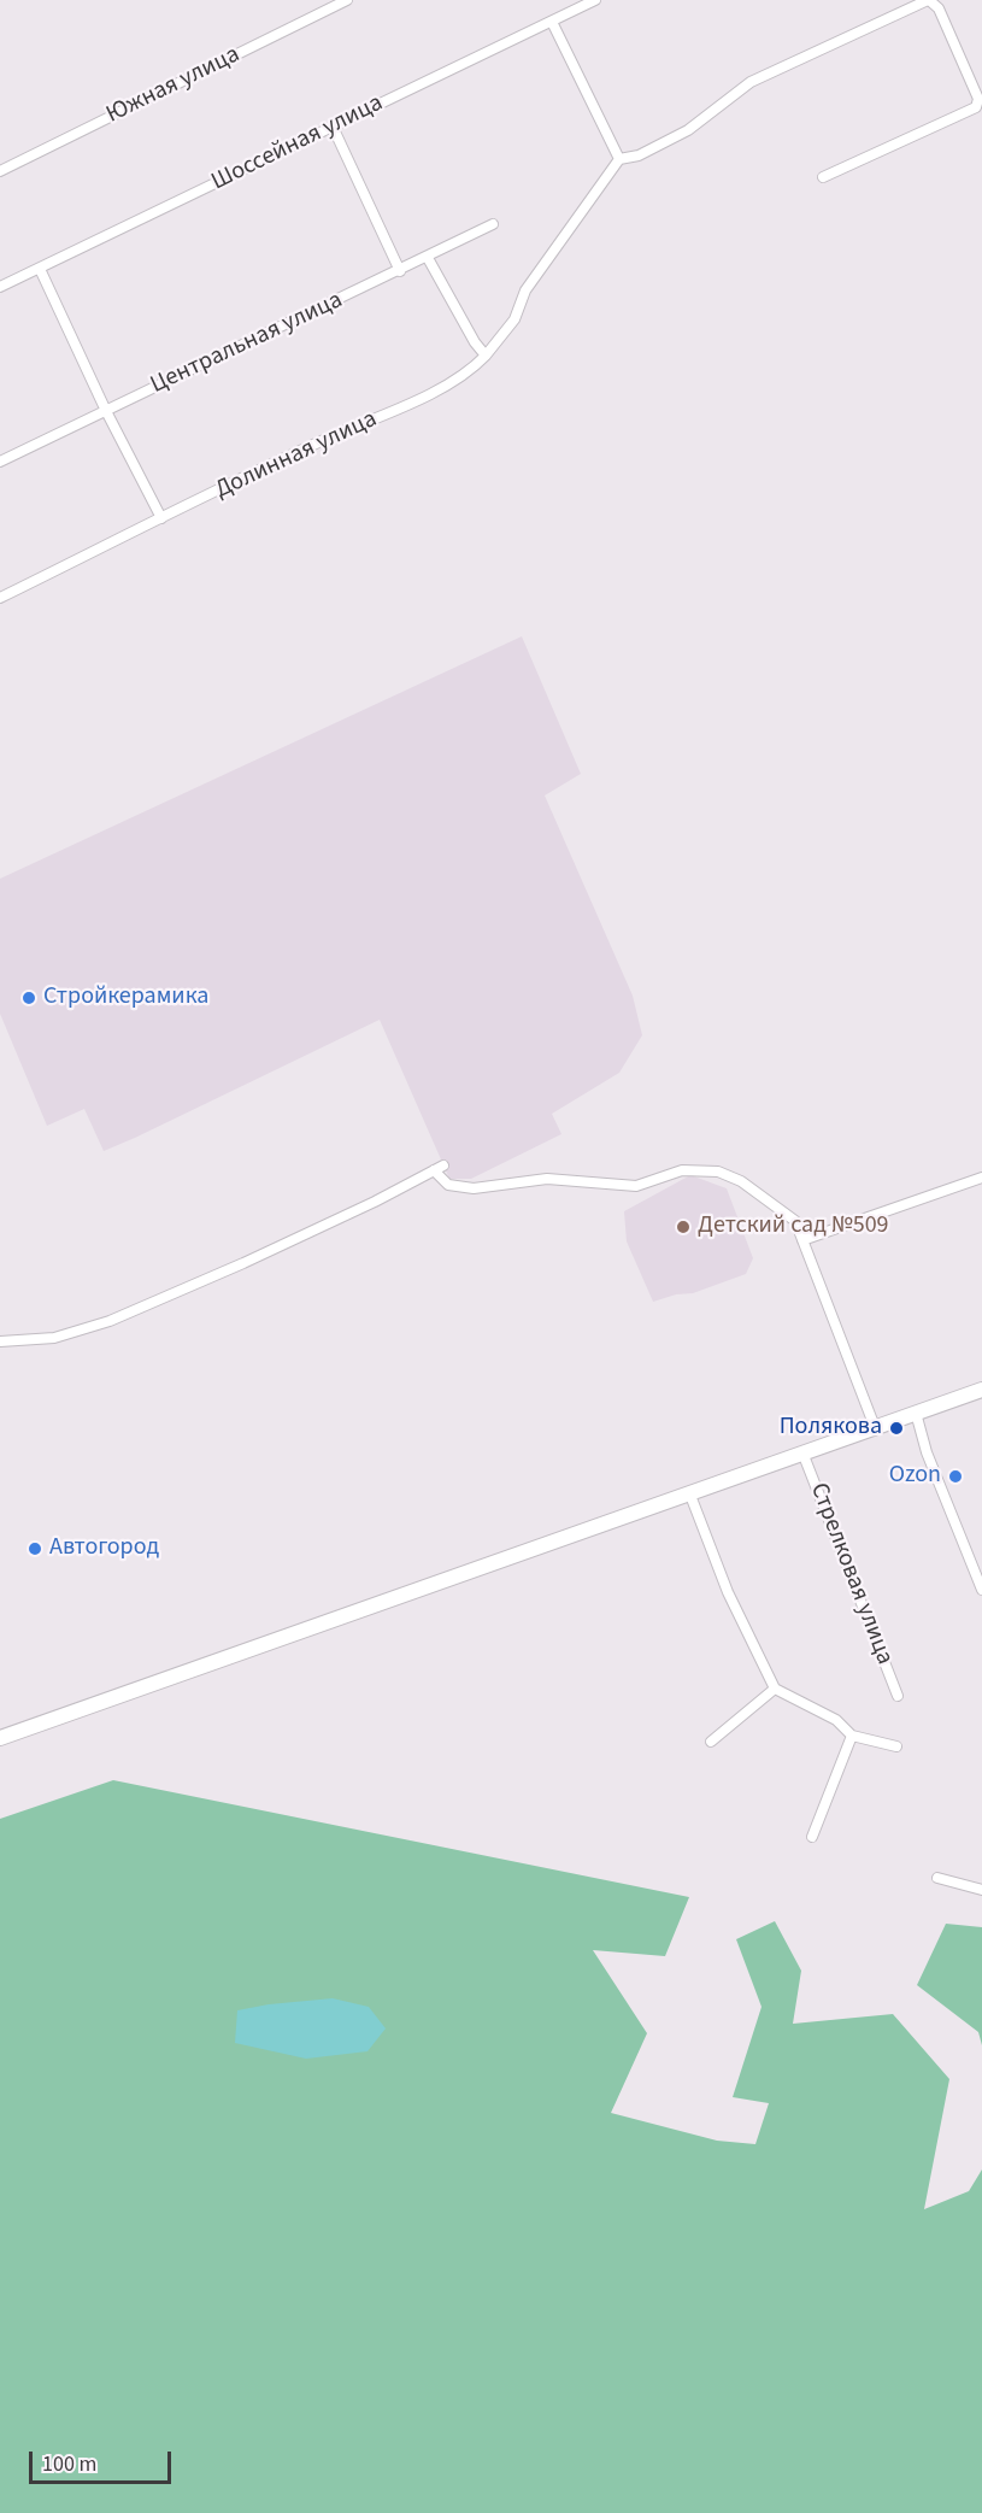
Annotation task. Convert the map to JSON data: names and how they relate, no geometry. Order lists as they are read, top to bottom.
{
  "streets": {
    "street": [
      "Южная улица",
      "Шоссейная улица",
      "Центральная улица",
      "Долинная улица",
      "Стрелковая улица"
    ]
  },
  "places": [
    "Стройкерамика",
    "Детский сад №509",
    "Полякова",
    "Ozon",
    "Автогород"
  ],
  "scale_bar": "100 m"
}
